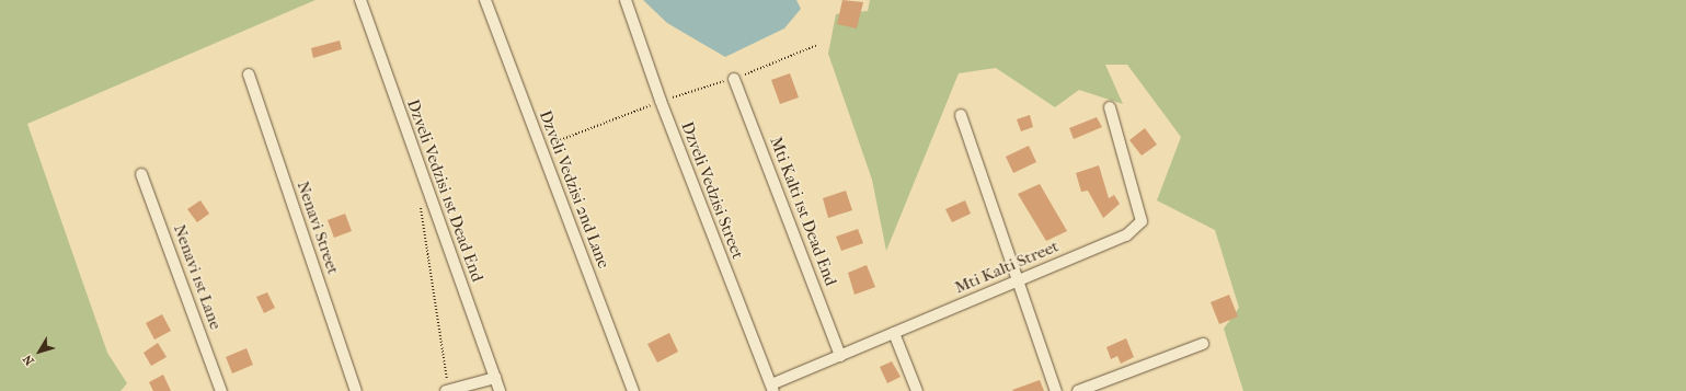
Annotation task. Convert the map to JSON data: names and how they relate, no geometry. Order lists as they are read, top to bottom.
{
  "streets": {
    "street": [
      "Dzveli Vedzisi 2nd Lane",
      "Dzveli Vedzisi 1st Dead End",
      "Dzveli Vedzisi Street",
      "Mti Kalti 1st Dead End",
      "Nenavi Street",
      "Mti Kalti Street",
      "Nenavi 1st Lane"
    ]
  },
  "crossings": [
    ["Dzveli Vedzisi Street", "Mti Kalti Street"],
    ["Mti Kalti 1st Dead End", "Mti Kalti Street"]
  ],
  "north": "bottom left"
}
